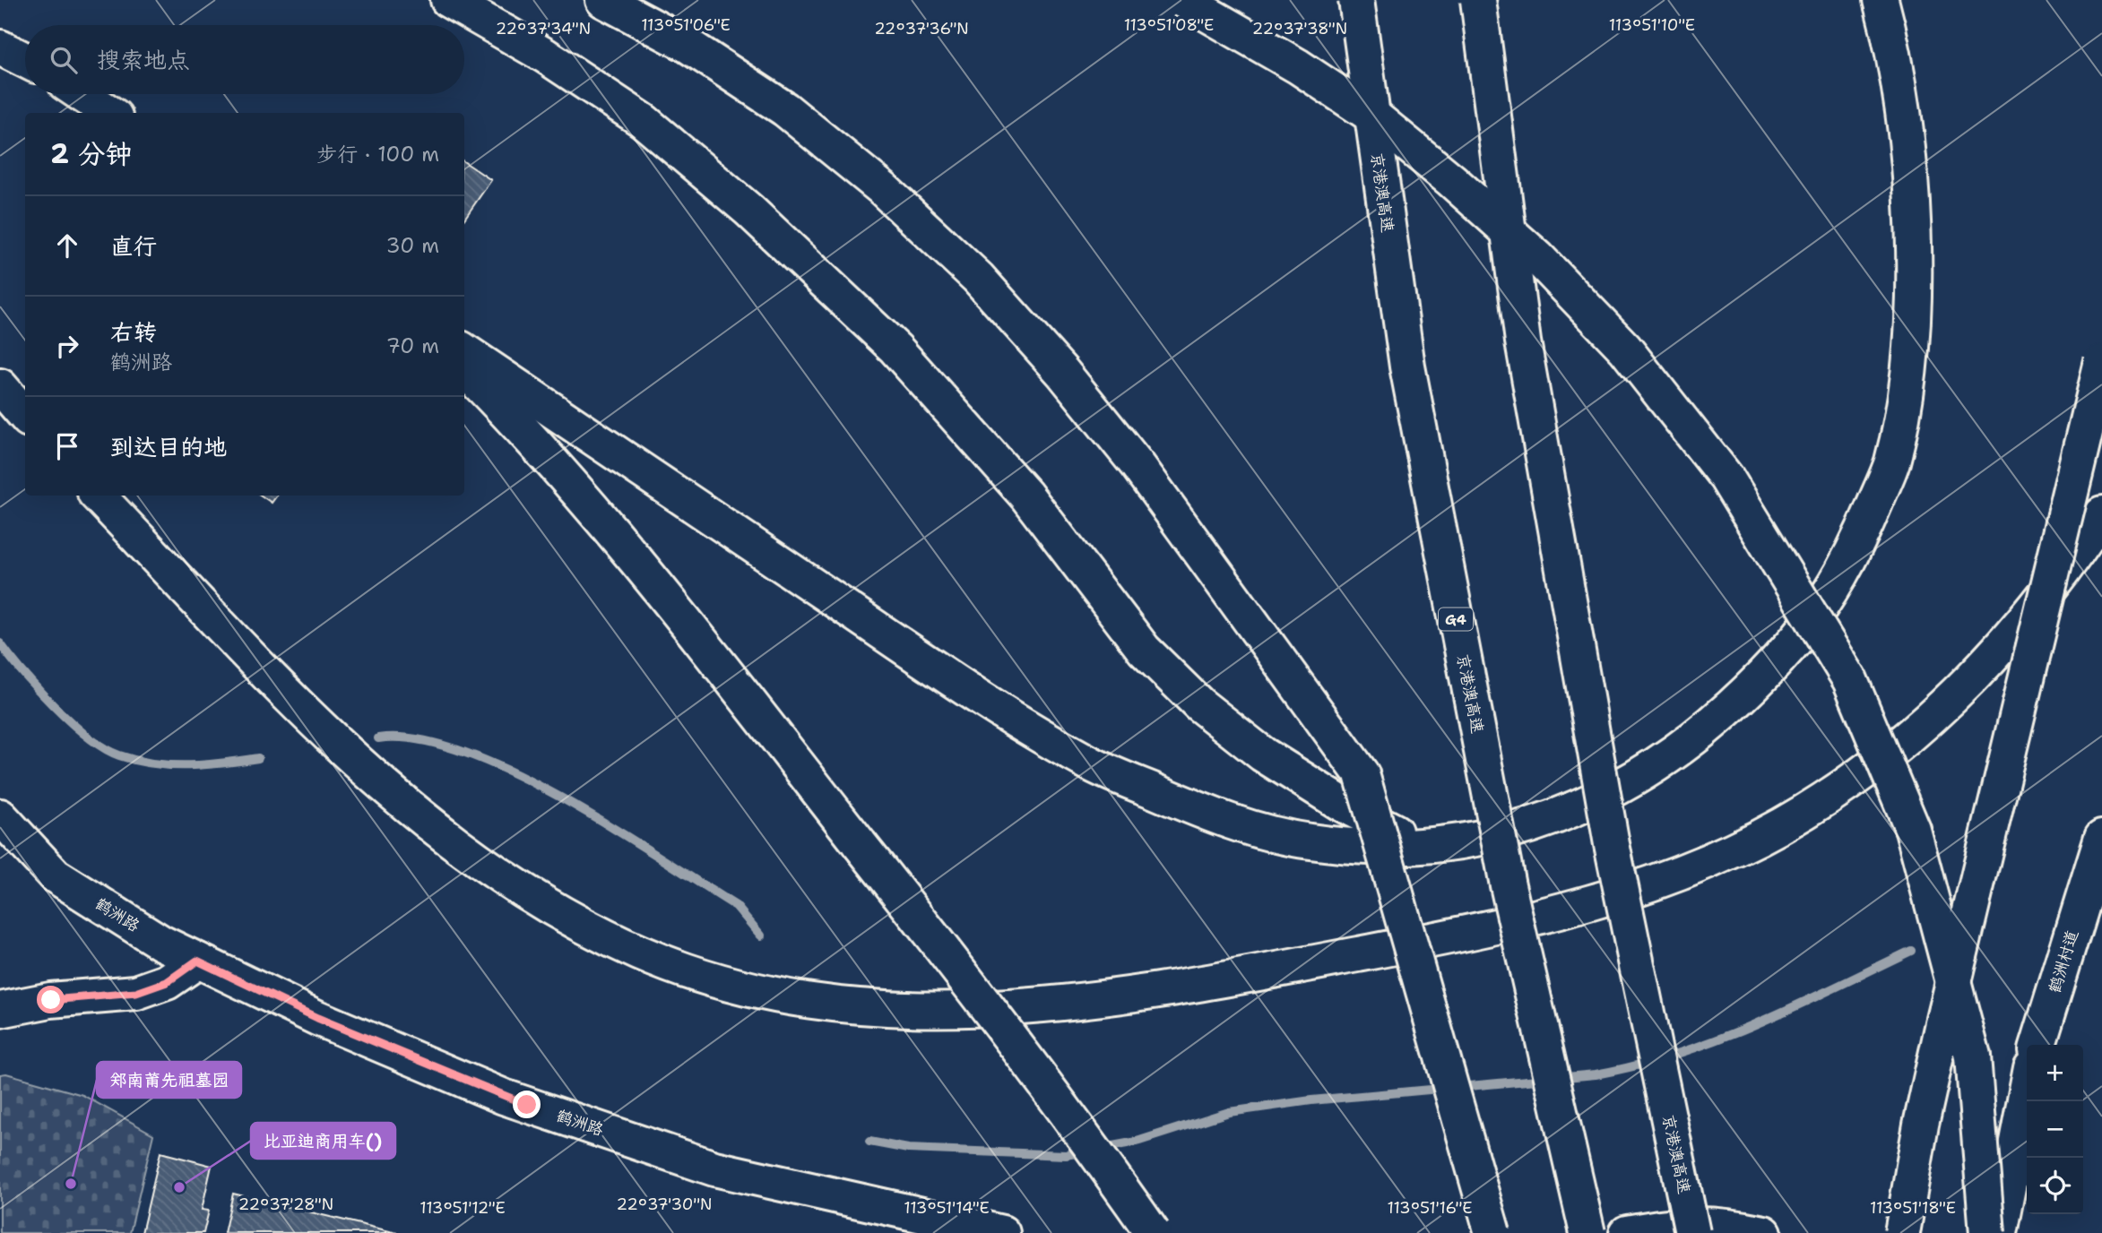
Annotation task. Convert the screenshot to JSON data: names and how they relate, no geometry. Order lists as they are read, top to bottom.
{
  "streets": {
    "main road": [
      "京港澳高速",
      "G4",
      "鹤洲路",
      "鹤洲村道"
    ]
  },
  "places": ["郑南莆先祖墓园", "比亚迪商用车()"],
  "page": {
    "search": "搜索地点",
    "heading": ["2 分钟", "步行 · 100 m"],
    "list": [
      ["直行", "30 m"],
      ["右转", "鹤洲路", "70 m"],
      "到达目的地"
    ],
    "map_buttons": ["+", "−"]
  },
  "coordinates": [
    "113°51'06\"E",
    "113°51'08\"E",
    "113°51'10\"E",
    "22°37'34\"N",
    "22°37'36\"N",
    "22°37'38\"N",
    "22°37'28\"N",
    "22°37'30\"N",
    "113°51'12\"E",
    "113°51'14\"E",
    "113°51'16\"E",
    "113°51'18\"E"
  ]
}
